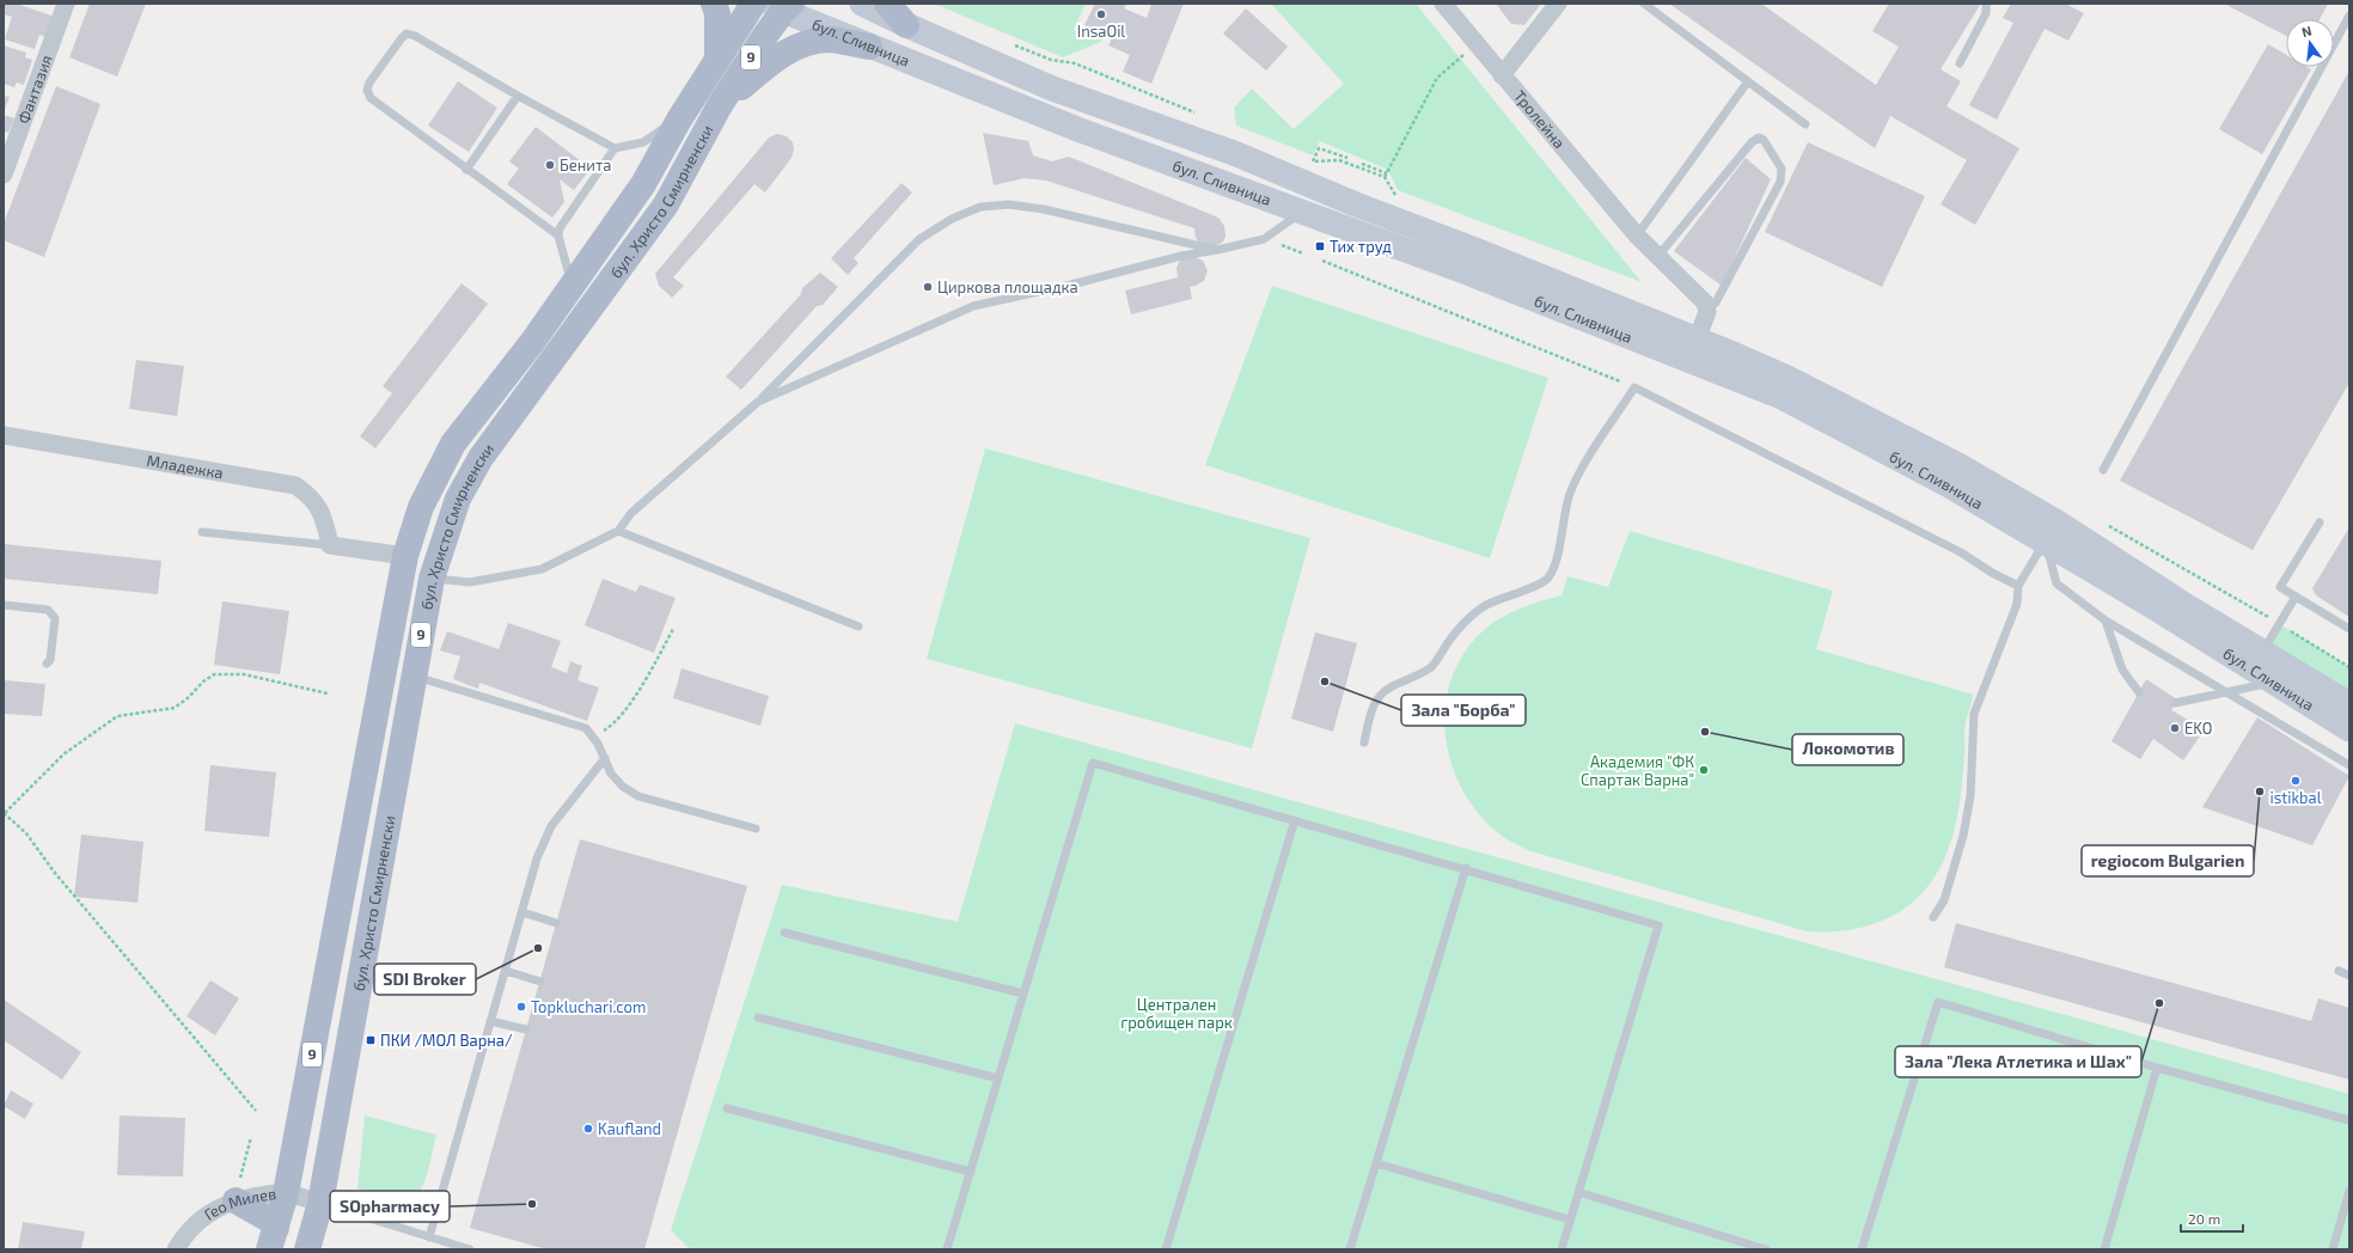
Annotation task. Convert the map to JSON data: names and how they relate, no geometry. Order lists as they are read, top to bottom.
{
  "streets": {
    "main road": ["бул. Сливница", "9", "бул. Христо Смирненски"],
    "street": [
      "Фантазия",
      "Тролейна",
      "Младежка",
      "Гео Милев"
    ]
  },
  "crossings": [
    ["бул. Сливница", "бул. Христо Смирненски"],
    ["бул. Христо Смирненски", "Гео Милев"]
  ],
  "parks": ["Централен гробищен парк"],
  "places": {
    "other": [
      "InsaOil",
      "Бенита",
      "Циркова площадка",
      "Зала \"Борба\"",
      "EKO",
      "Локомотив",
      "Академия \"ФК Спартак Варна\"",
      "istikbal",
      "regiocom Bulgarien",
      "SDI Broker",
      "Зала \"Лека Атлетика и Шах\"",
      "Topkluchari.com",
      "Kaufland",
      "SOpharmacy"
    ],
    "transit": ["Тих труд", "ПКИ /МОЛ Варна/"]
  },
  "scale_bar": "20 m",
  "north": "top"
}
